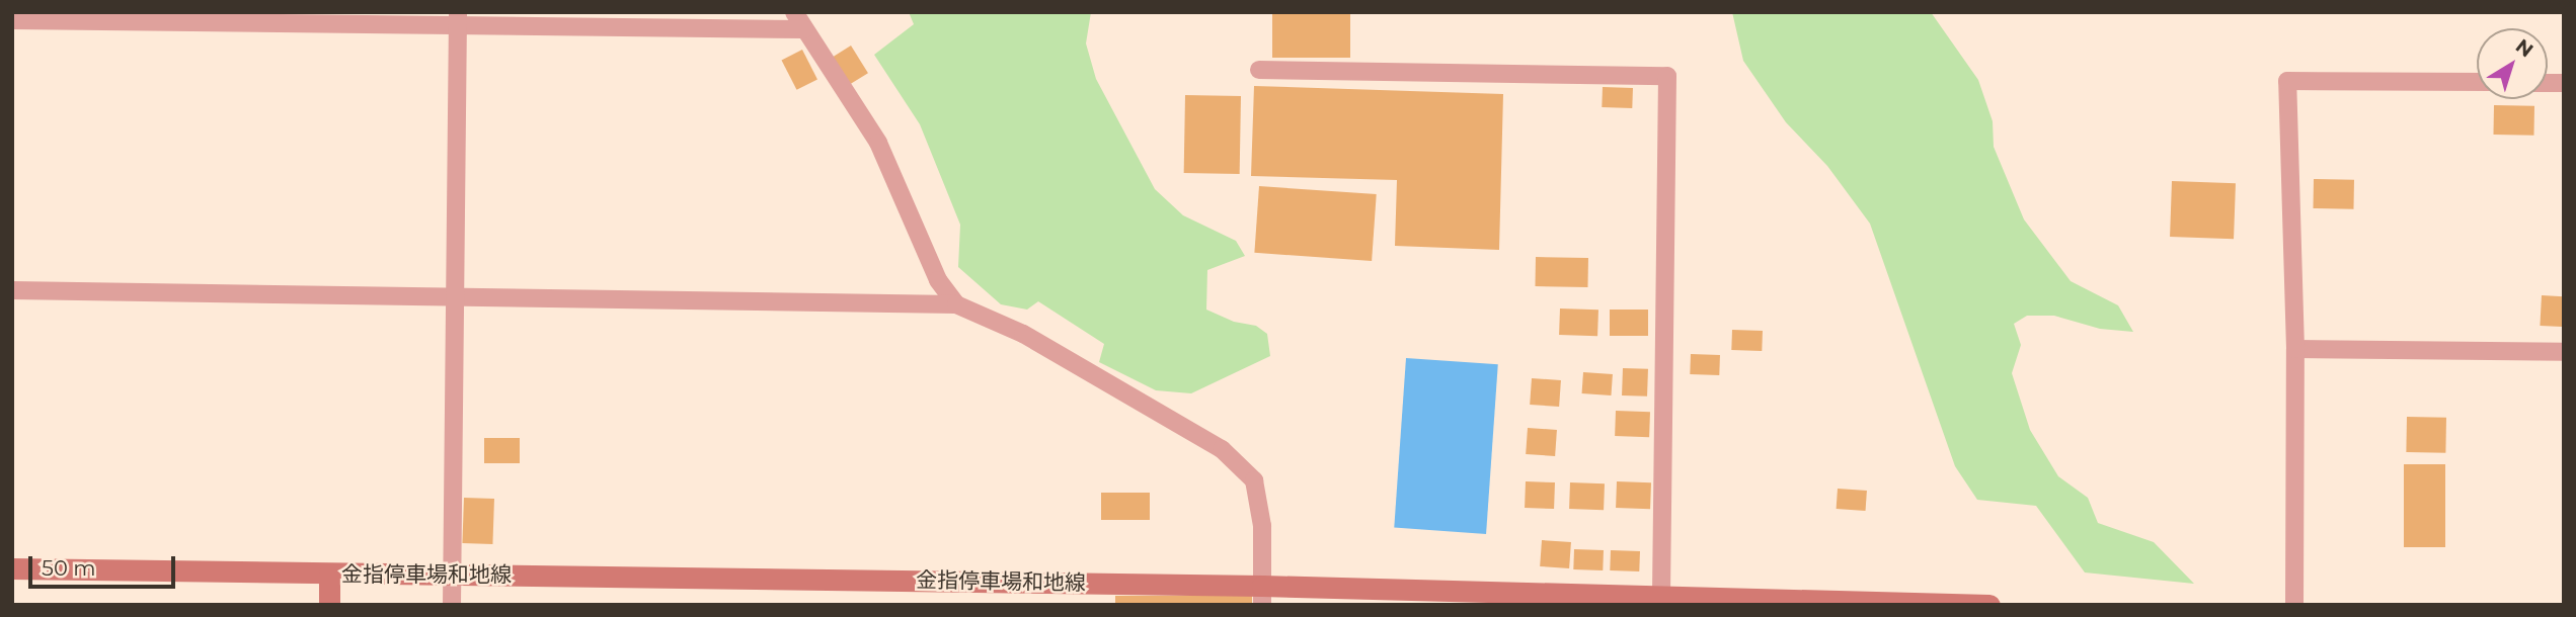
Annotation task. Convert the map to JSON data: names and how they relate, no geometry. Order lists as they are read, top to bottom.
{
  "streets": {
    "main road": ["金指停車場和地線"]
  },
  "scale_bar": "50 m",
  "north": "top right"
}
